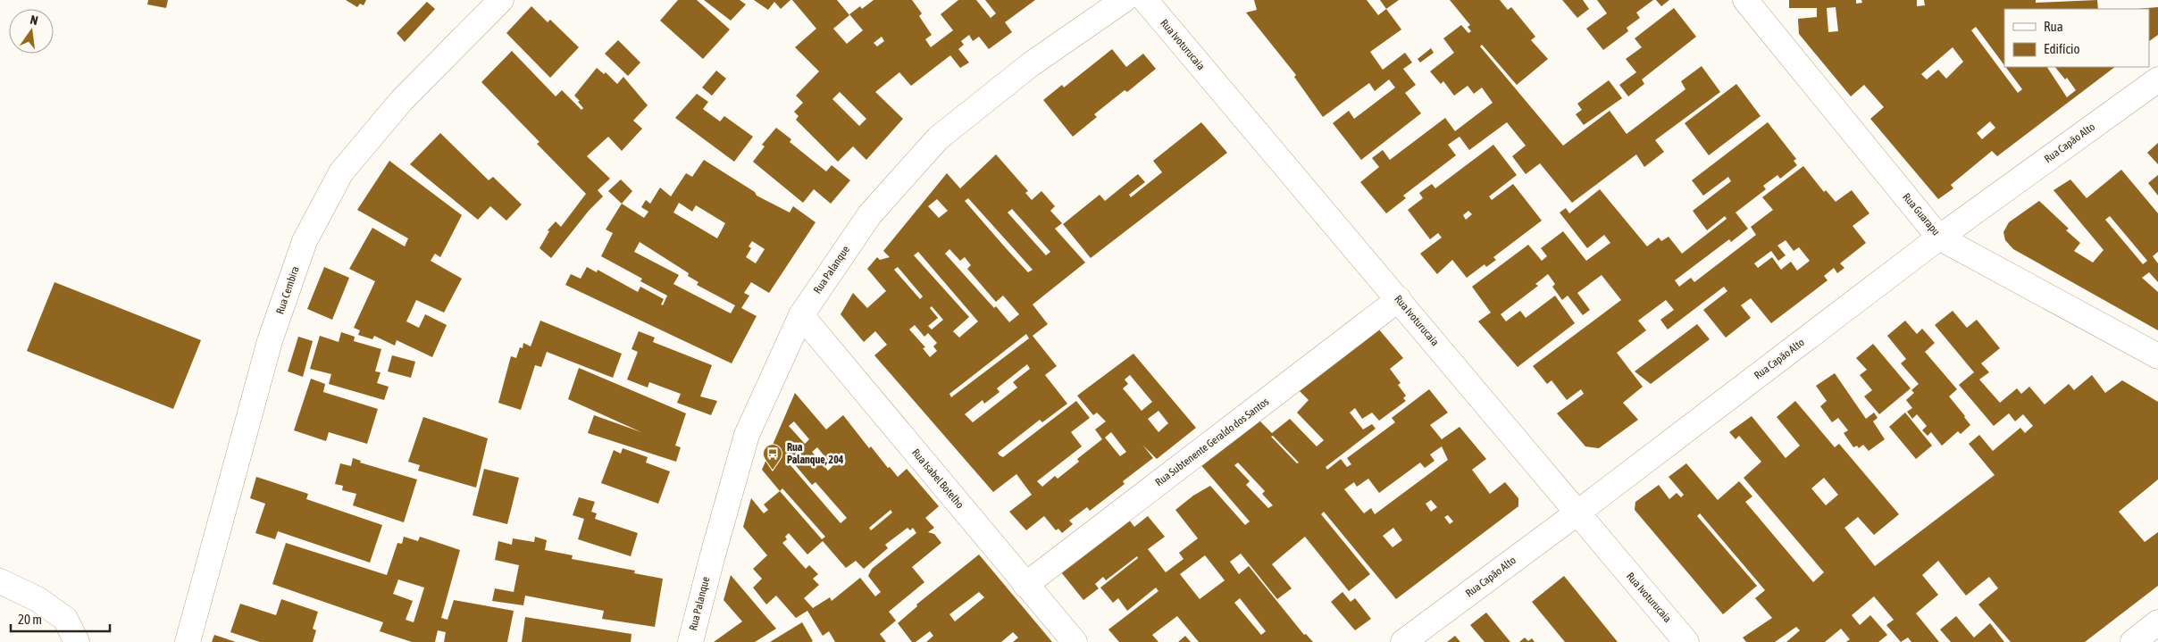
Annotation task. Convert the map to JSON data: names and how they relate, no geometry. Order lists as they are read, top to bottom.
{
  "streets": {
    "street": [
      "Rua Ivoturucaia",
      "Rua Capão Alto",
      "Rua Guarapu",
      "Rua Palanque",
      "Rua Cembira",
      "Rua Subtenente Geraldo dos Santos",
      "Rua Isabel Botelho"
    ]
  },
  "crossings": [
    ["Rua Ivoturucaia", "Rua Capão Alto"],
    ["Rua Ivoturucaia", "Rua Subtenente Geraldo dos Santos"],
    ["Rua Capão Alto", "Rua Guarapu"],
    ["Rua Palanque", "Rua Isabel Botelho"],
    ["Rua Subtenente Geraldo dos Santos", "Rua Isabel Botelho"]
  ],
  "places": {
    "bus stop": ["Rua Palanque, 204"]
  },
  "legend": ["Rua", "Edifício"],
  "scale_bar": "20 m",
  "north": "top"
}
